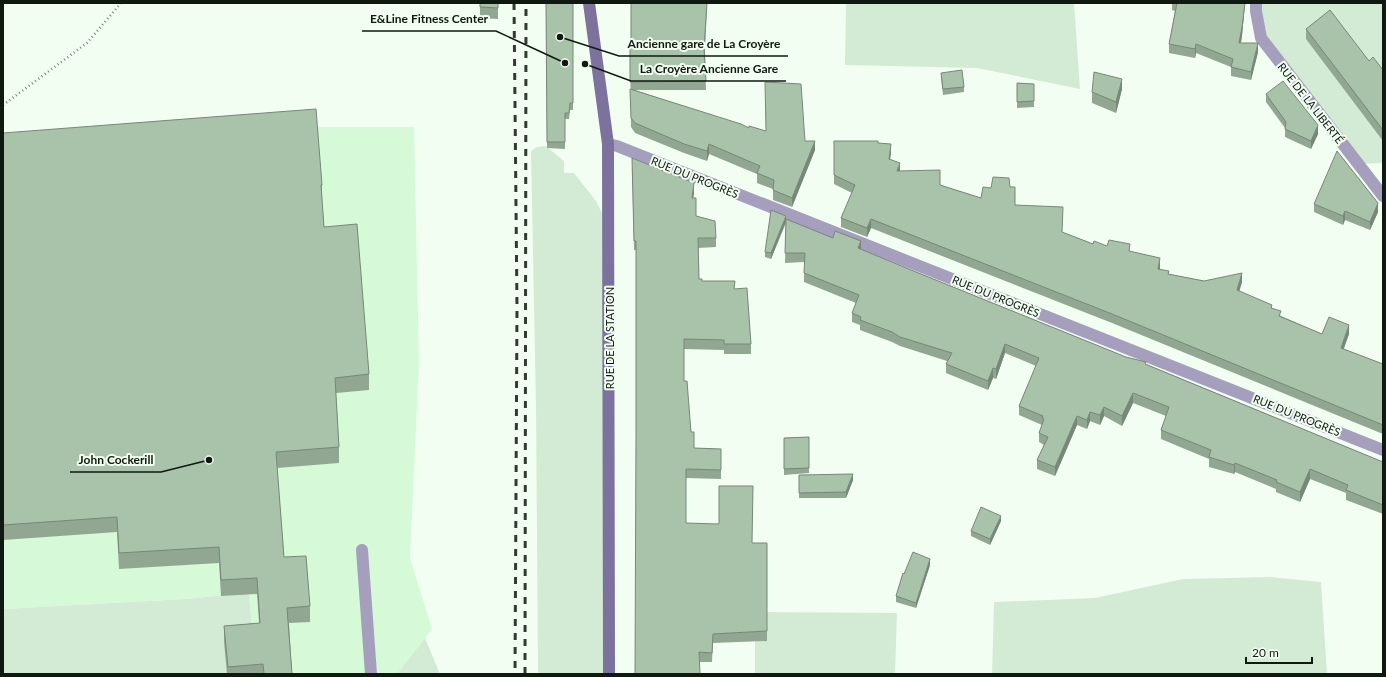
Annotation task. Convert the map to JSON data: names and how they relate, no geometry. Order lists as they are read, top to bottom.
{
  "streets": {
    "street": ["RUE DE LA LIBERTÉ", "RUE DU PROGRÈS", "RUE DE LA STATION"]
  },
  "crossings": [
    ["RUE DU PROGRÈS", "RUE DE LA STATION"]
  ],
  "places": [
    "Ancienne gare de La Croyère",
    "E&Line Fitness Center",
    "La Croyère Ancienne Gare",
    "John Cockerill"
  ],
  "scale_bar": "20 m"
}
